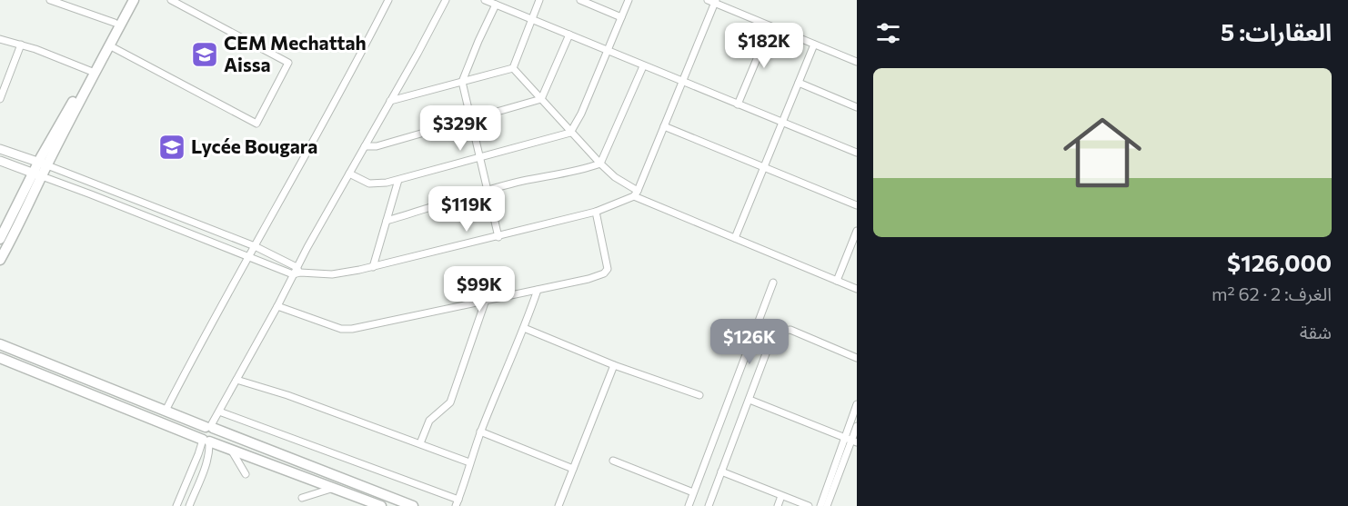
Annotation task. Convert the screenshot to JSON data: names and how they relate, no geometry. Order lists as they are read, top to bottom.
{
  "places": {
    "school or university": ["CEM Mechattah Aissa", "Lycée Bougara"]
  },
  "page": {
    "heading": "العقارات: 5",
    "price": [
      "$182K",
      "$329K",
      "$119K",
      "$99K",
      "$126K"
    ],
    "list": [
      {
        "name": "$126,000",
        "note": "الغرف: 2 · 62 m² · شقة"
      }
    ]
  }
}
